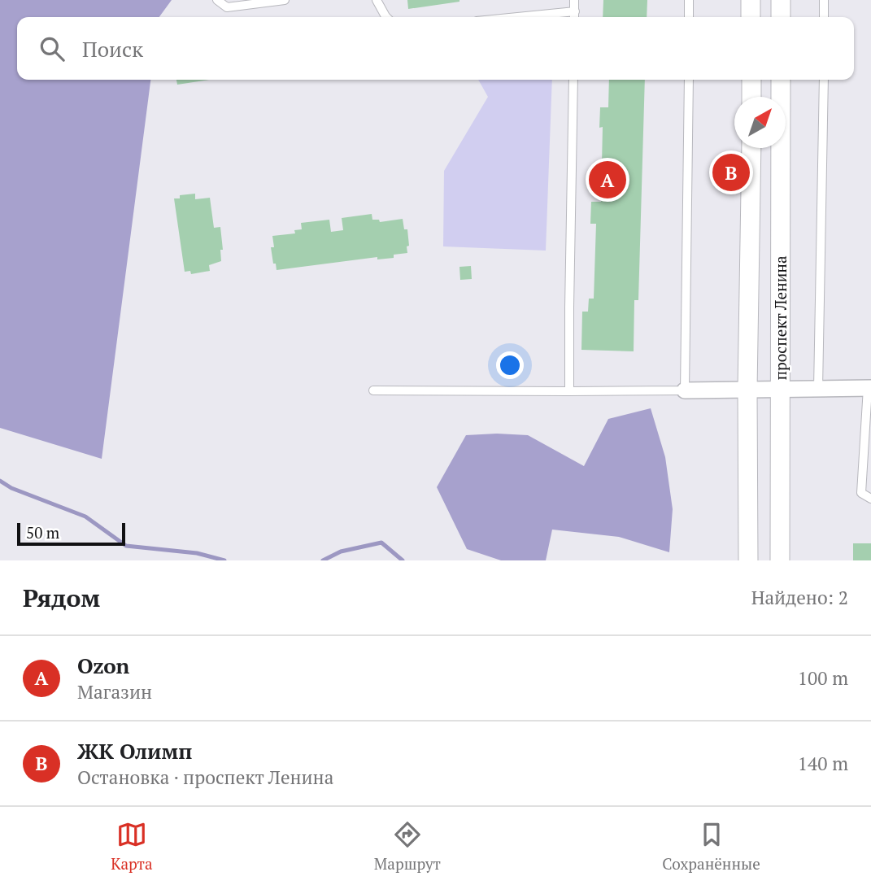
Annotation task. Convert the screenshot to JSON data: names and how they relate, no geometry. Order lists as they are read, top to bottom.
{
  "streets": {
    "street": ["проспект Ленина"]
  },
  "scale_bar": "50 m",
  "north": "top right",
  "page": {
    "search": "Поиск",
    "pins": ["B", "A"],
    "scale": "50 m",
    "heading": ["Рядом", "Найдено: 2"],
    "list": [
      {
        "mark": "A",
        "name": "Ozon",
        "note": "Магазин",
        "value": "100 m"
      },
      {
        "mark": "B",
        "name": "ЖК Олимп",
        "note": "Остановка · проспект Ленина",
        "value": "140 m"
      }
    ],
    "nav": ["Карта", "Маршрут", "Сохранённые"]
  }
}
